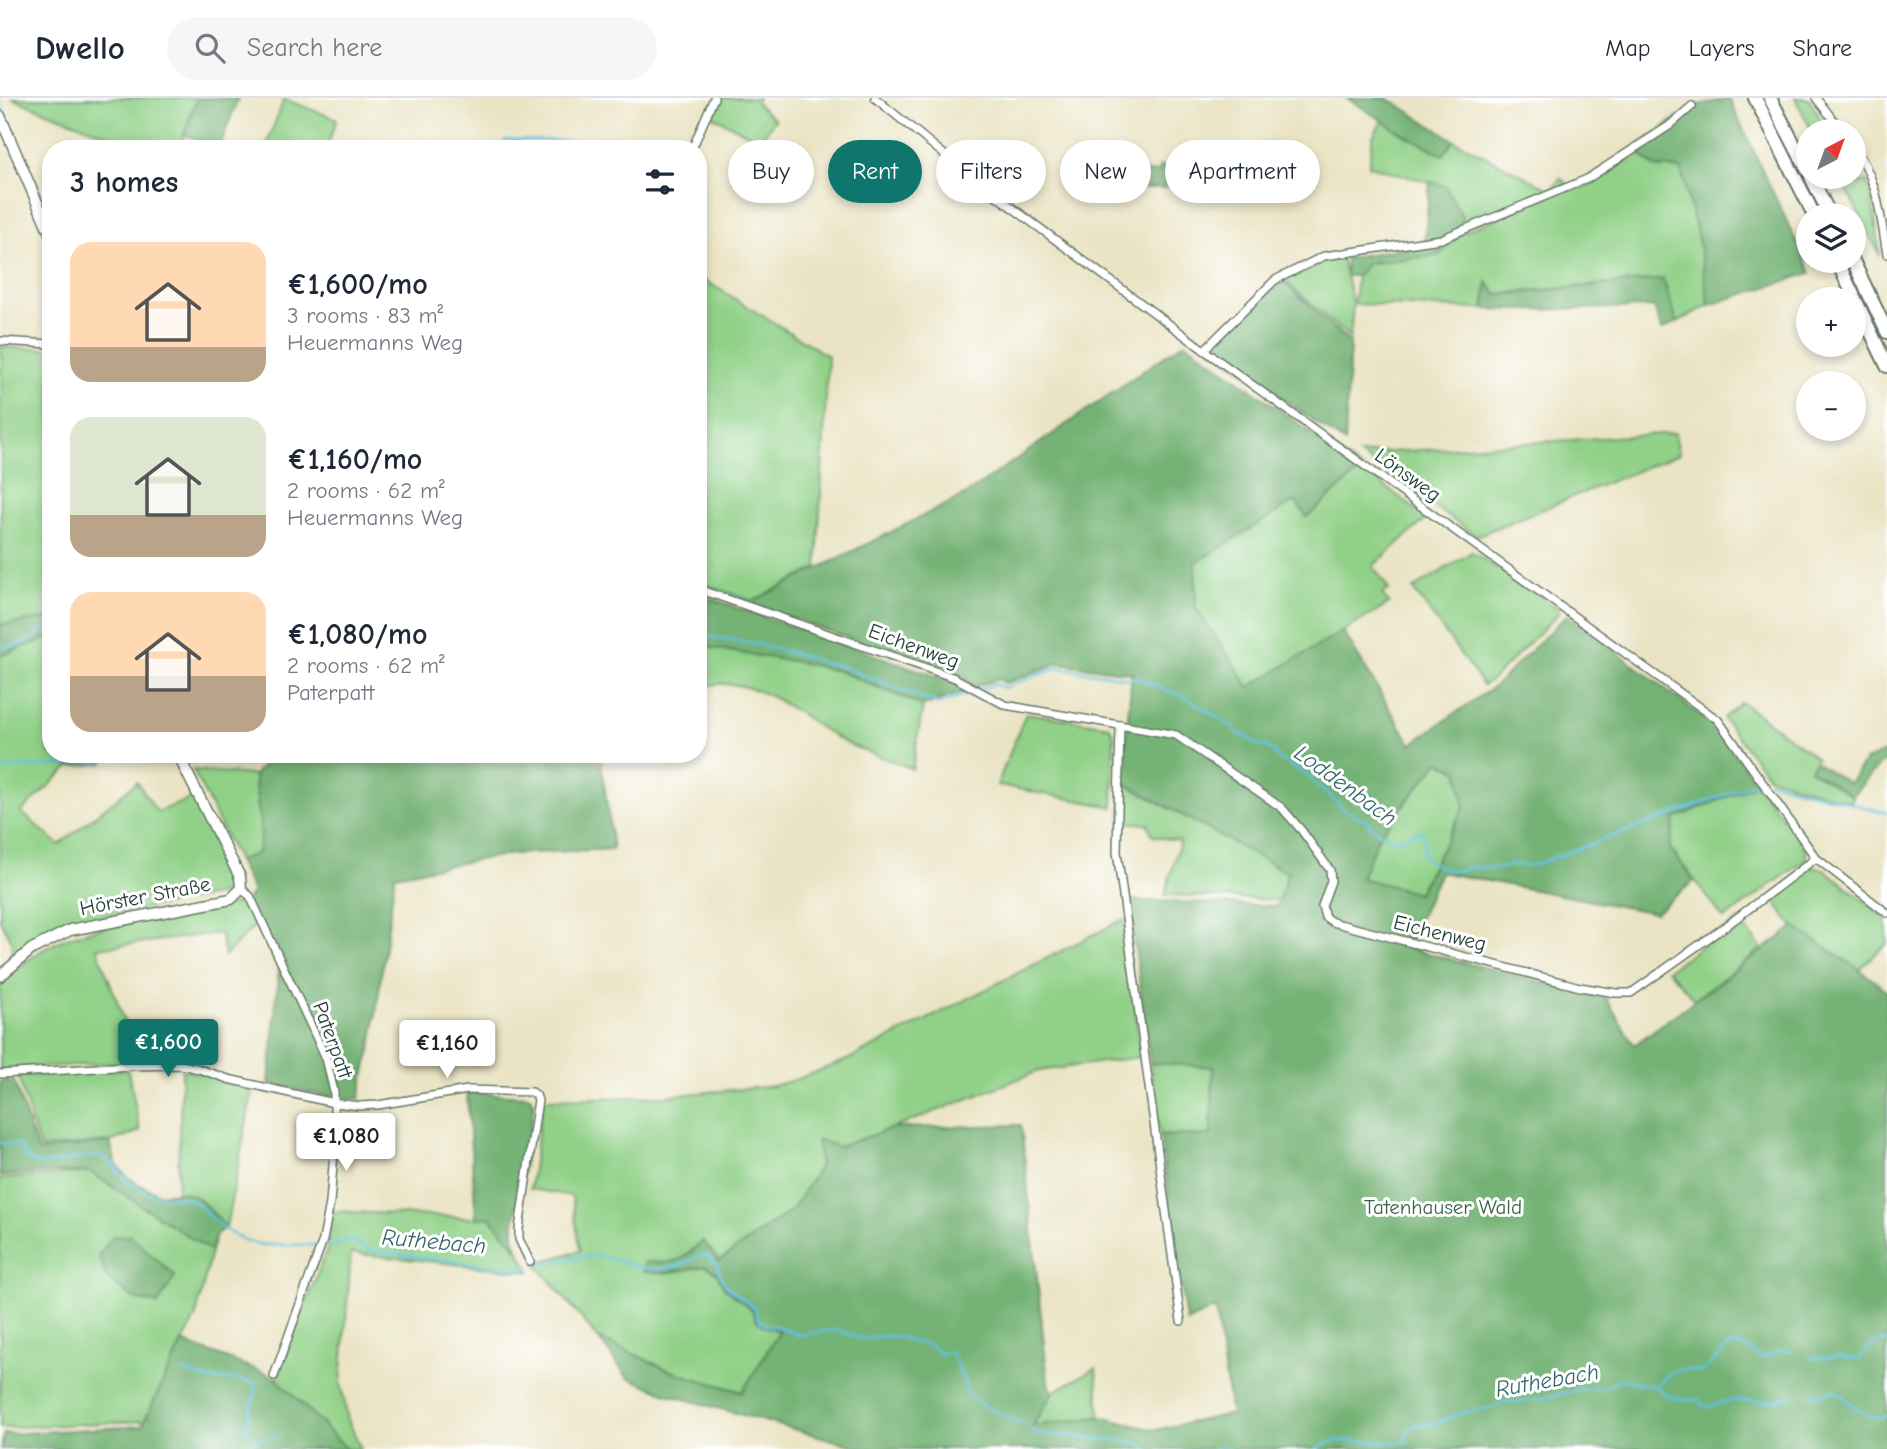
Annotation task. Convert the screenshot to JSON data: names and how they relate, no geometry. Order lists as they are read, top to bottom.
{
  "streets": {
    "street": [
      "Lönsweg",
      "Eichenweg",
      "Hörster Straße",
      "Paterpatt"
    ]
  },
  "crossings": [
    ["Lönsweg", "Eichenweg"],
    ["Hörster Straße", "Paterpatt"]
  ],
  "water": ["Loddenbach", "Ruthebach"],
  "parks": ["Tatenhauser Wald"],
  "north": "top right",
  "page": {
    "header": "Dwello",
    "search": "Search here",
    "nav": ["Map", "Layers", "Share"],
    "map_buttons": ["+", "−"],
    "chip": [
      "Buy",
      "Rent",
      "Filters",
      "New",
      "Apartment"
    ],
    "heading": "3 homes",
    "list": [
      {
        "name": "€1,600/mo",
        "note": "3 rooms · 83 m² · Heuermanns Weg"
      },
      {
        "name": "€1,160/mo",
        "note": "2 rooms · 62 m² · Heuermanns Weg"
      },
      {
        "name": "€1,080/mo",
        "note": "2 rooms · 62 m² · Paterpatt"
      }
    ],
    "price": ["€1,600", "€1,160", "€1,080"]
  }
}
